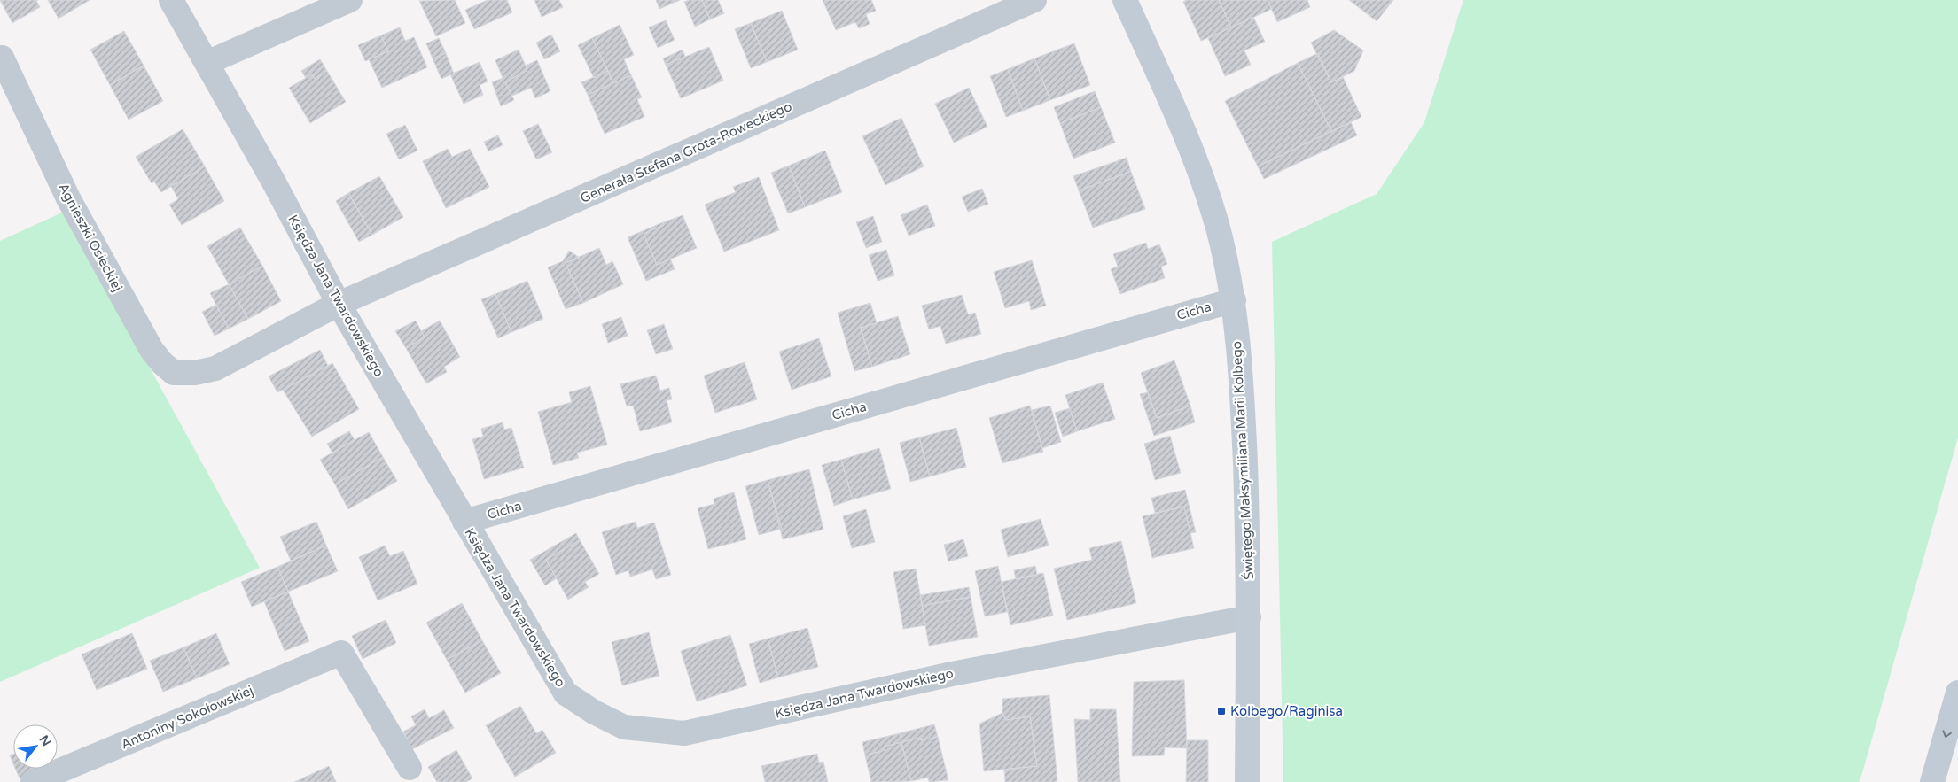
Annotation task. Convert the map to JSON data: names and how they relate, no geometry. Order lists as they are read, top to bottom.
{
  "streets": {
    "street": [
      "Generała Stefana Grota-Roweckiego",
      "Agnieszki Osieckiej",
      "Księdza Jana Twardowskiego",
      "Cicha",
      "Świętego Maksymiliana Marii Kolbego",
      "Antoniny Sokołowskiej"
    ]
  },
  "crossings": [
    ["Generała Stefana Grota-Roweckiego", "Agnieszki Osieckiej"],
    ["Generała Stefana Grota-Roweckiego", "Księdza Jana Twardowskiego"],
    ["Księdza Jana Twardowskiego", "Cicha"],
    ["Księdza Jana Twardowskiego", "Świętego Maksymiliana Marii Kolbego"],
    ["Cicha", "Świętego Maksymiliana Marii Kolbego"]
  ],
  "places": {
    "transit": ["Kolbego/Raginisa"]
  },
  "north": "top right"
}
